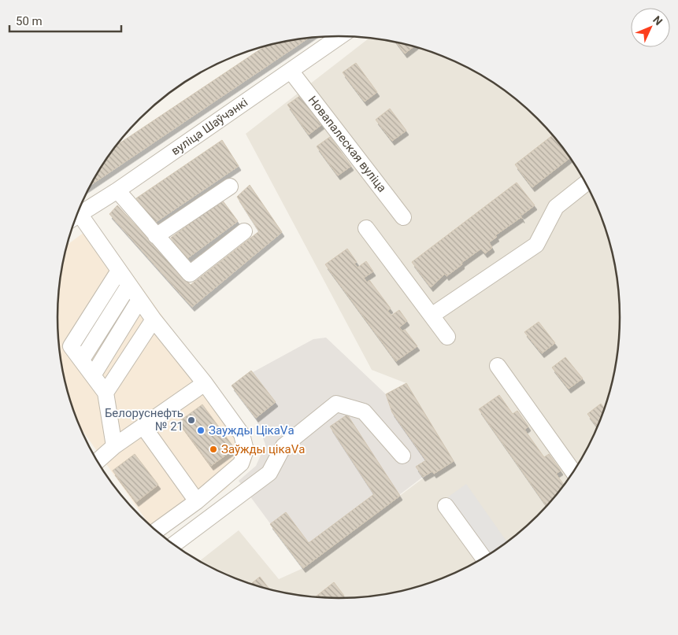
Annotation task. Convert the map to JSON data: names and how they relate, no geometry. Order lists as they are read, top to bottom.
{
  "streets": {
    "street": ["вуліца Шаўчэнкі", "Новапалеская вуліца"]
  },
  "crossings": [
    ["вуліца Шаўчэнкі", "Новапалеская вуліца"]
  ],
  "places": ["Белоруснефть № 21", "Заужды ЦікаVа", "Заўжды цікаVа"],
  "scale_bar": "50 m",
  "north": "top right"
}
